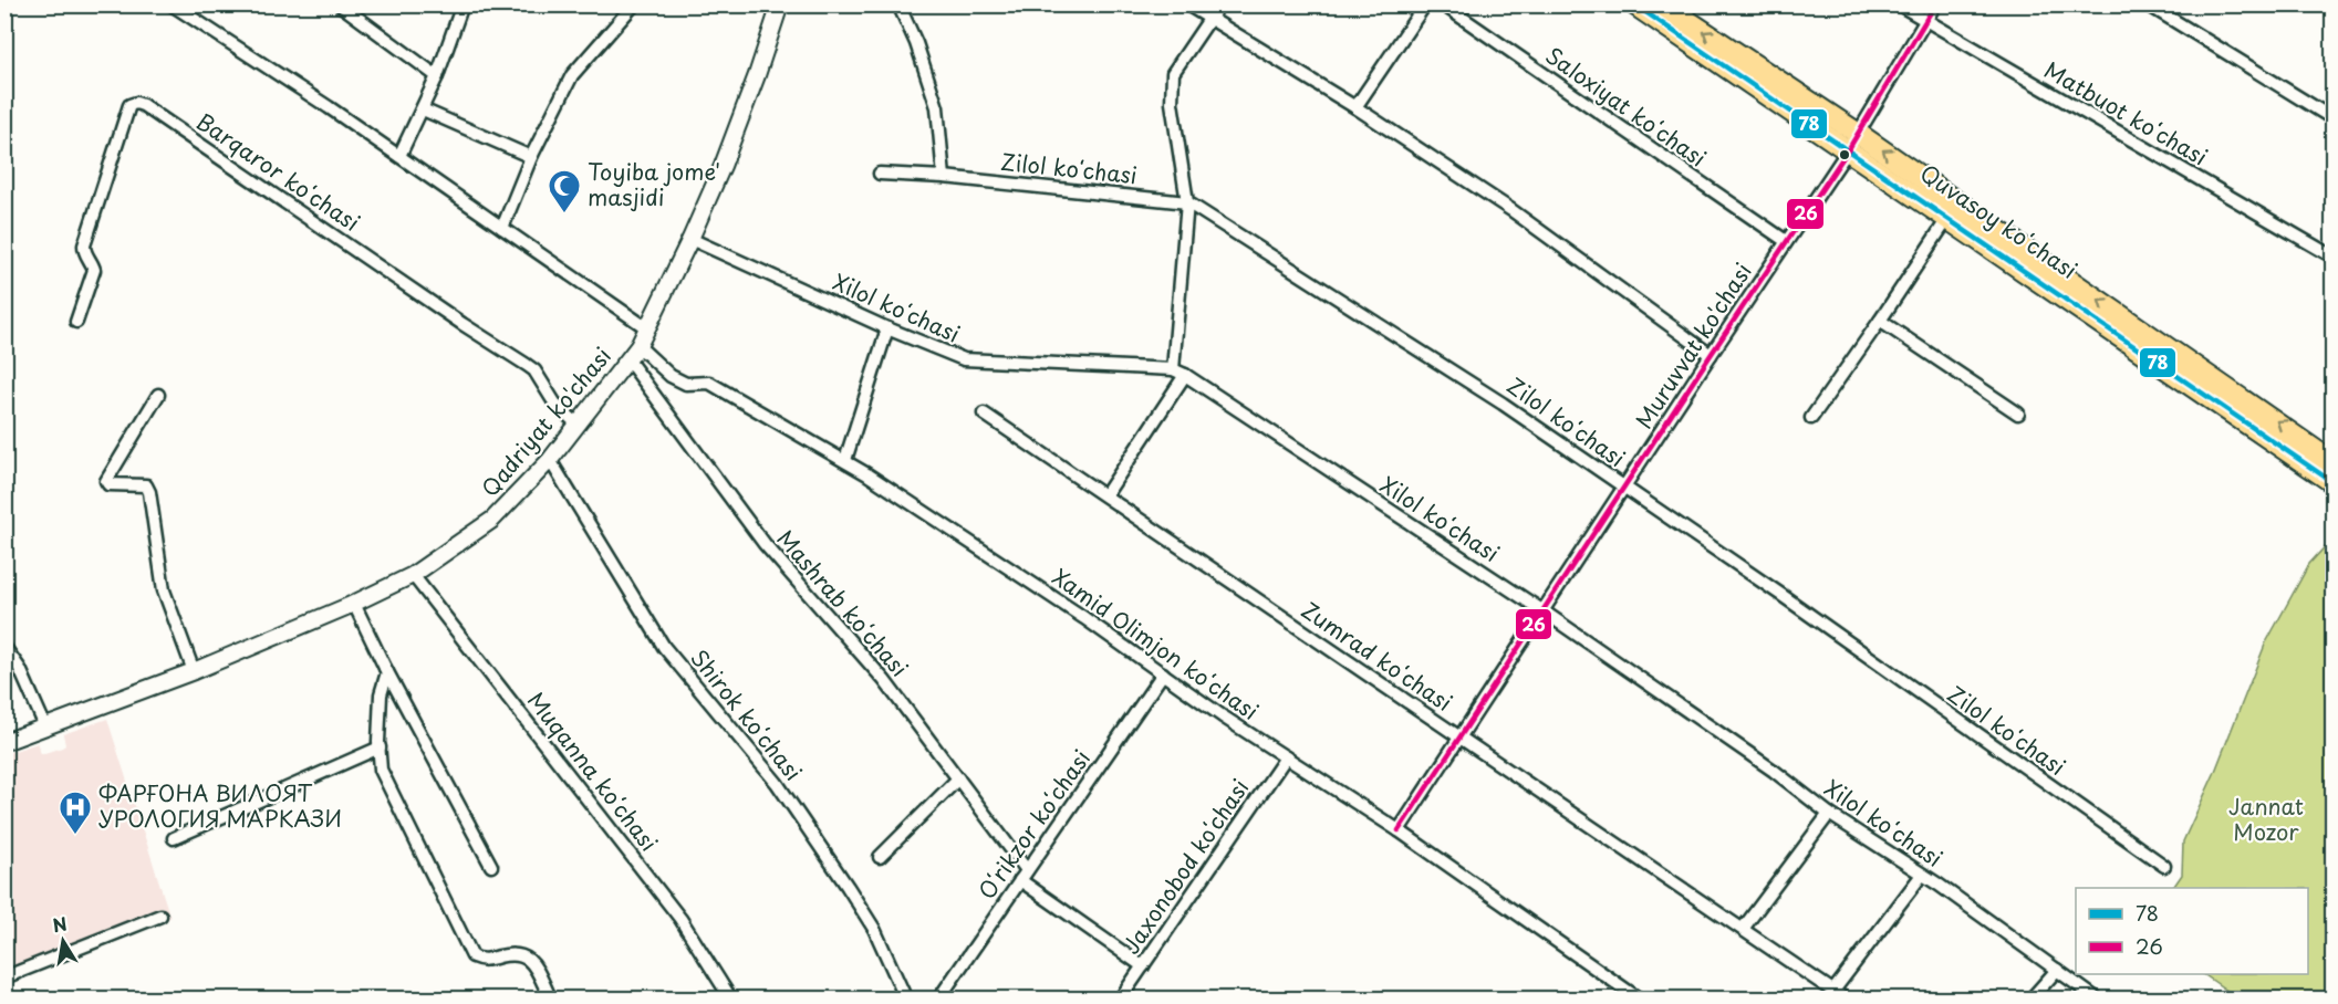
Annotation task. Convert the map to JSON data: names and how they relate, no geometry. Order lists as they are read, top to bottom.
{
  "streets": {
    "main road": ["Quvasoy koʻchasi"],
    "street": [
      "Saloxiyat koʻchasi",
      "Matbuot koʻchasi",
      "Zilol koʻchasi",
      "Barqaror koʻchasi",
      "Xilol koʻchasi",
      "Muruvvat ko'chasi",
      "Qadriyat ko'chasi",
      "Mashrab koʻchasi",
      "Xamid Olimjon koʻchasi",
      "Zumrad koʻchasi",
      "Shirok koʻchasi",
      "Muqanna koʻchasi",
      "Oʻrikzor koʻchasi",
      "Jaxonobod koʻchasi"
    ]
  },
  "crossings": [
    ["Saloxiyat koʻchasi", "Muruvvat ko'chasi"],
    ["Matbuot koʻchasi", "Muruvvat ko'chasi"],
    ["Zilol koʻchasi", "Muruvvat ko'chasi"],
    ["Barqaror koʻchasi", "Qadriyat ko'chasi"],
    ["Quvasoy koʻchasi", "Muruvvat ko'chasi"],
    ["Xilol koʻchasi", "Muruvvat ko'chasi"],
    ["Xilol koʻchasi", "Qadriyat ko'chasi"],
    ["Muruvvat ko'chasi", "Xamid Olimjon koʻchasi"],
    ["Muruvvat ko'chasi", "Zumrad koʻchasi"],
    ["Qadriyat ko'chasi", "Mashrab koʻchasi"],
    ["Qadriyat ko'chasi", "Xamid Olimjon koʻchasi"],
    ["Qadriyat ko'chasi", "Shirok koʻchasi"],
    ["Qadriyat ko'chasi", "Muqanna koʻchasi"],
    ["Mashrab koʻchasi", "Oʻrikzor koʻchasi"],
    ["Mashrab koʻchasi", "Jaxonobod koʻchasi"],
    ["Xamid Olimjon koʻchasi", "Oʻrikzor koʻchasi"],
    ["Xamid Olimjon koʻchasi", "Jaxonobod koʻchasi"]
  ],
  "parks": ["Jannat Mozor"],
  "places": {
    "mosque": ["Toyiba jome' masjidi"],
    "hospital": ["ФАРҒОНА ВИЛОЯТ УРОЛОГИЯ МАРКАЗИ"]
  },
  "lines": ["transit line 78", "transit line 26"],
  "legend": ["78", "26"],
  "north": "top"
}
